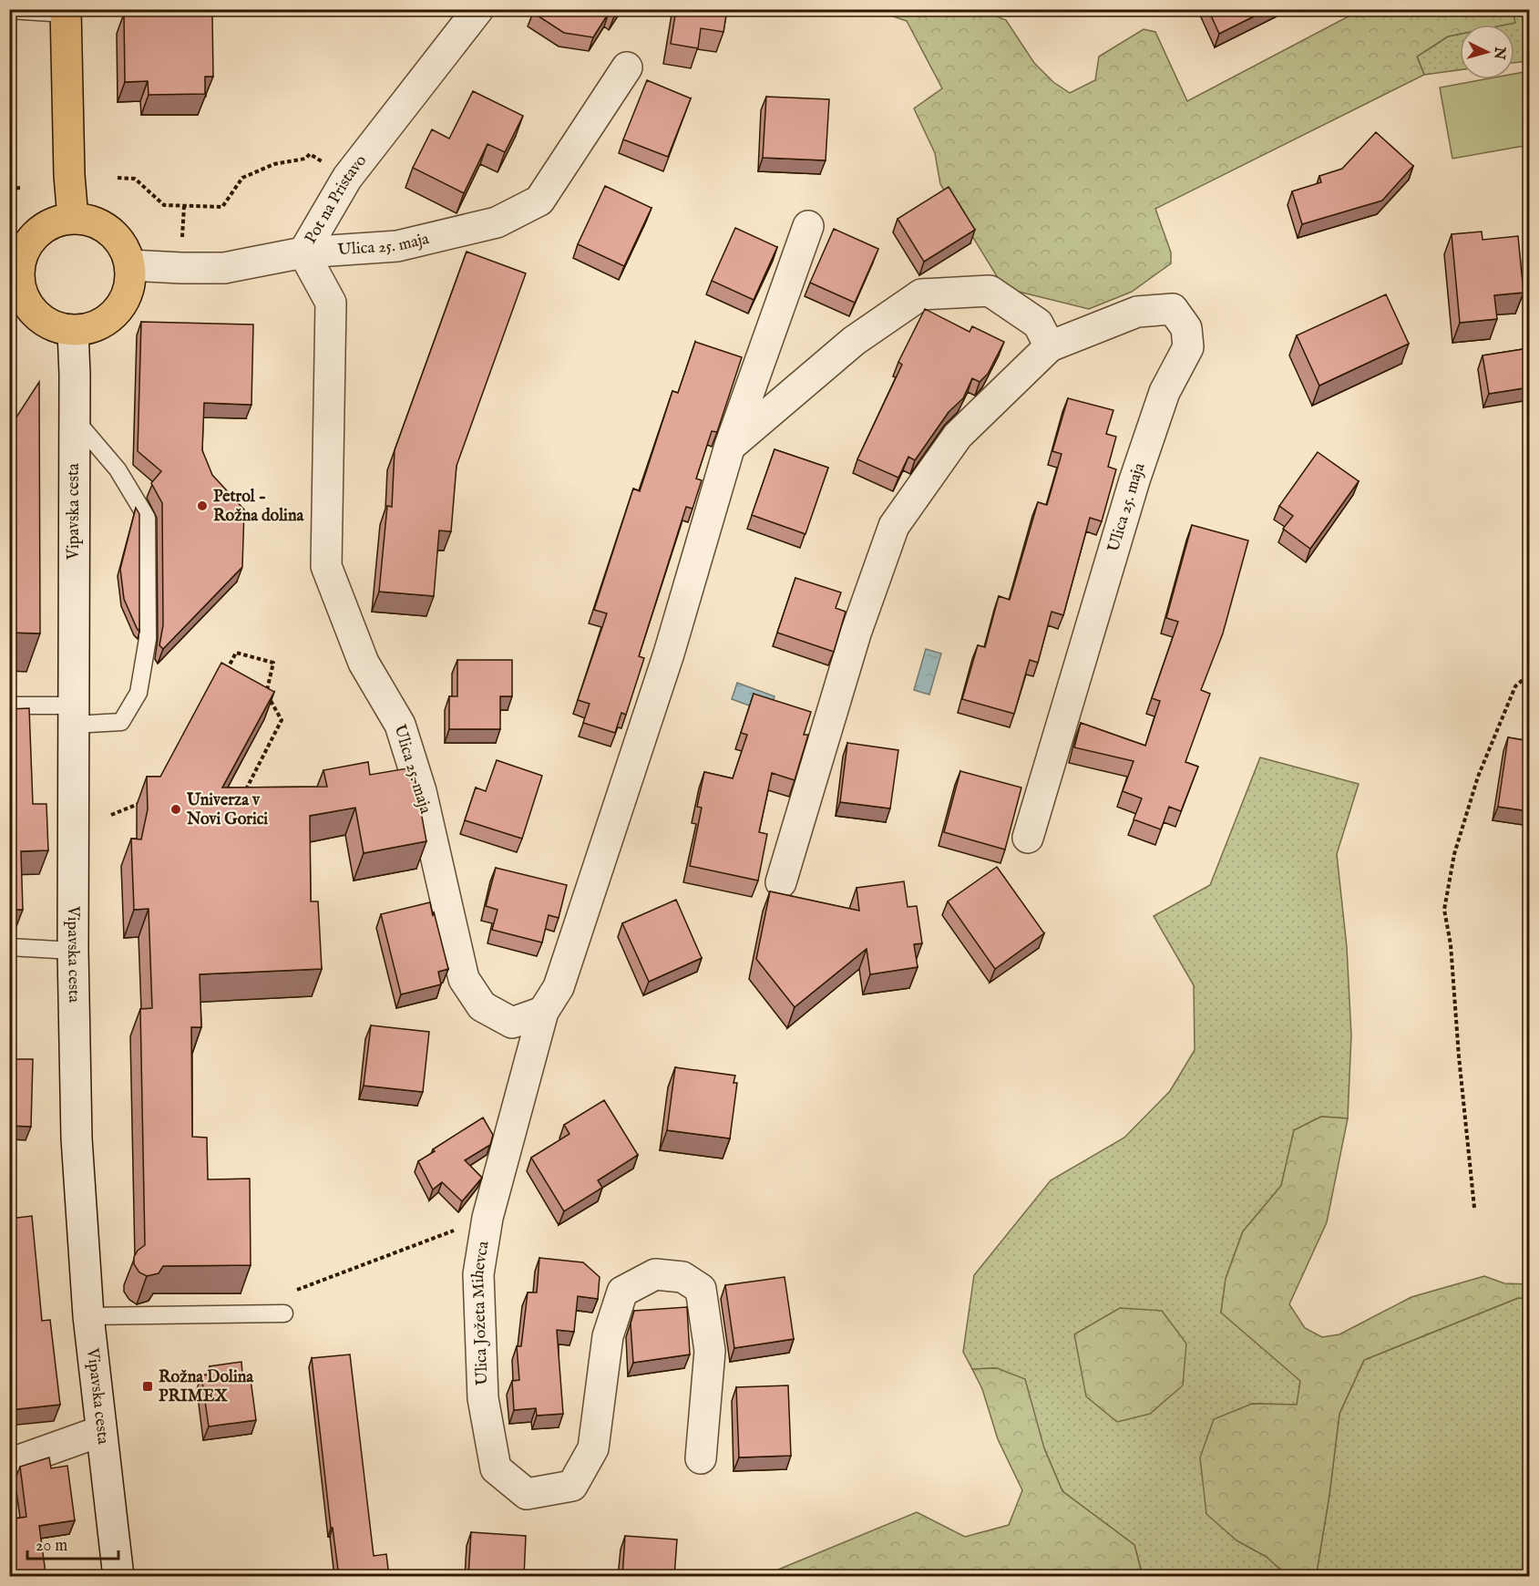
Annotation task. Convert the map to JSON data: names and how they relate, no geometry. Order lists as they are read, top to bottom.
{
  "streets": {
    "street": [
      "Pot na Pristavo",
      "Ulica 25. maja",
      "Vipavska cesta",
      "Ulica Jožeta Mihevca"
    ]
  },
  "crossings": [
    ["Pot na Pristavo", "Ulica 25. maja"],
    ["Pot na Pristavo", "Vipavska cesta"],
    ["Ulica 25. maja", "Ulica Jožeta Mihevca"]
  ],
  "places": {
    "other": ["Petrol - Rožna dolina", "Univerza v Novi Gorici"],
    "transit": ["Rožna Dolina PRIMEX"]
  },
  "scale_bar": "20 m",
  "north": "right"
}
